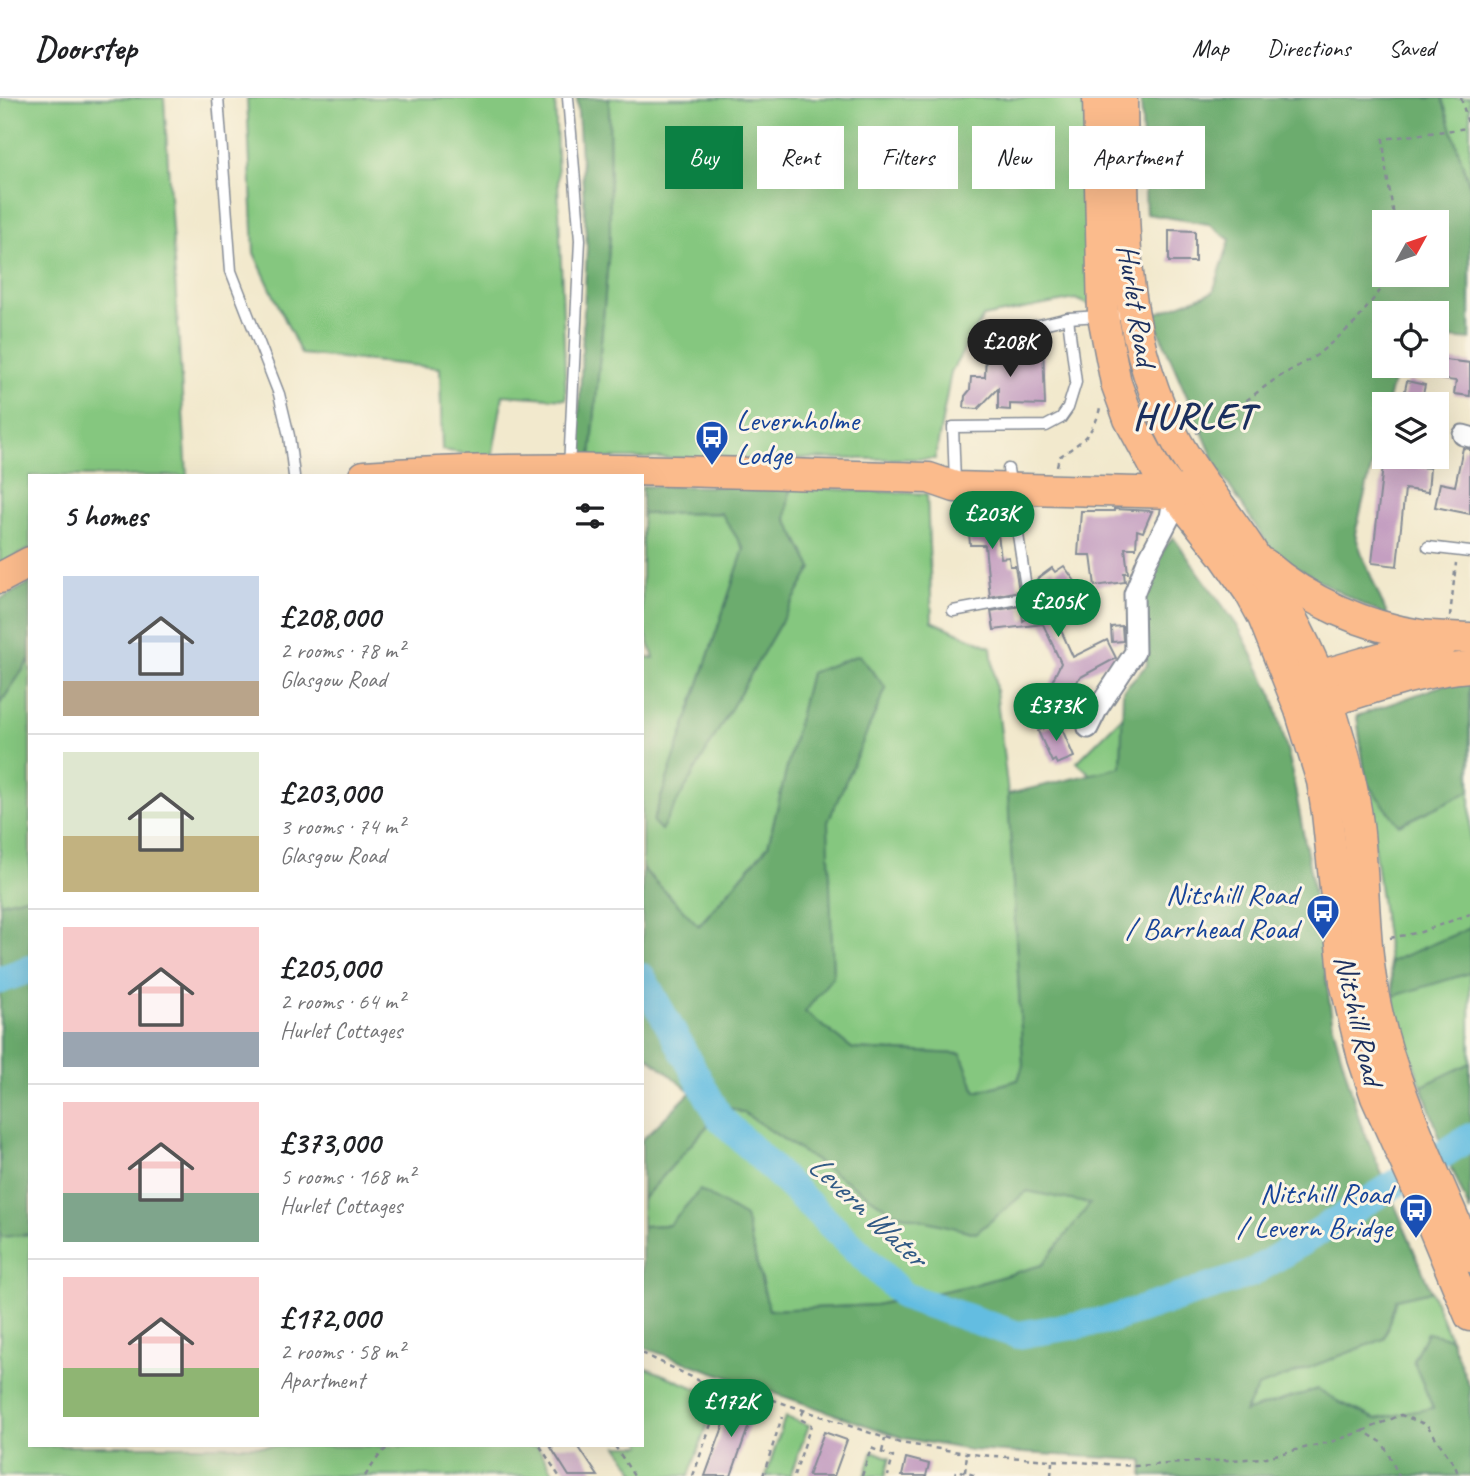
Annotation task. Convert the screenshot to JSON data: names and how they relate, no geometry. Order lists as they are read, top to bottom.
{
  "streets": {
    "main road": ["Hurlet Road", "Nitshill Road"]
  },
  "crossings": [
    ["Hurlet Road", "Nitshill Road"]
  ],
  "districts": ["HURLET"],
  "water": ["Levern Water"],
  "places": {
    "bus stop": ["Levernholme Lodge", "Nitshill Road / Barrhead Road", "Nitshill Road / Levern Bridge"]
  },
  "north": "top right",
  "page": {
    "header": "Doorstep",
    "nav": ["Map", "Directions", "Saved"],
    "chip": [
      "Buy",
      "Rent",
      "Filters",
      "New",
      "Apartment"
    ],
    "price": [
      "£208K",
      "£203K",
      "£205K",
      "£373K",
      "£172K"
    ],
    "heading": "5 homes",
    "list": [
      {
        "name": "£208,000",
        "note": "2 rooms · 78 m² · Glasgow Road"
      },
      {
        "name": "£203,000",
        "note": "3 rooms · 74 m² · Glasgow Road"
      },
      {
        "name": "£205,000",
        "note": "2 rooms · 64 m² · Hurlet Cottages"
      },
      {
        "name": "£373,000",
        "note": "5 rooms · 168 m² · Hurlet Cottages"
      },
      {
        "name": "£172,000",
        "note": "2 rooms · 58 m² · Apartment"
      }
    ]
  }
}
